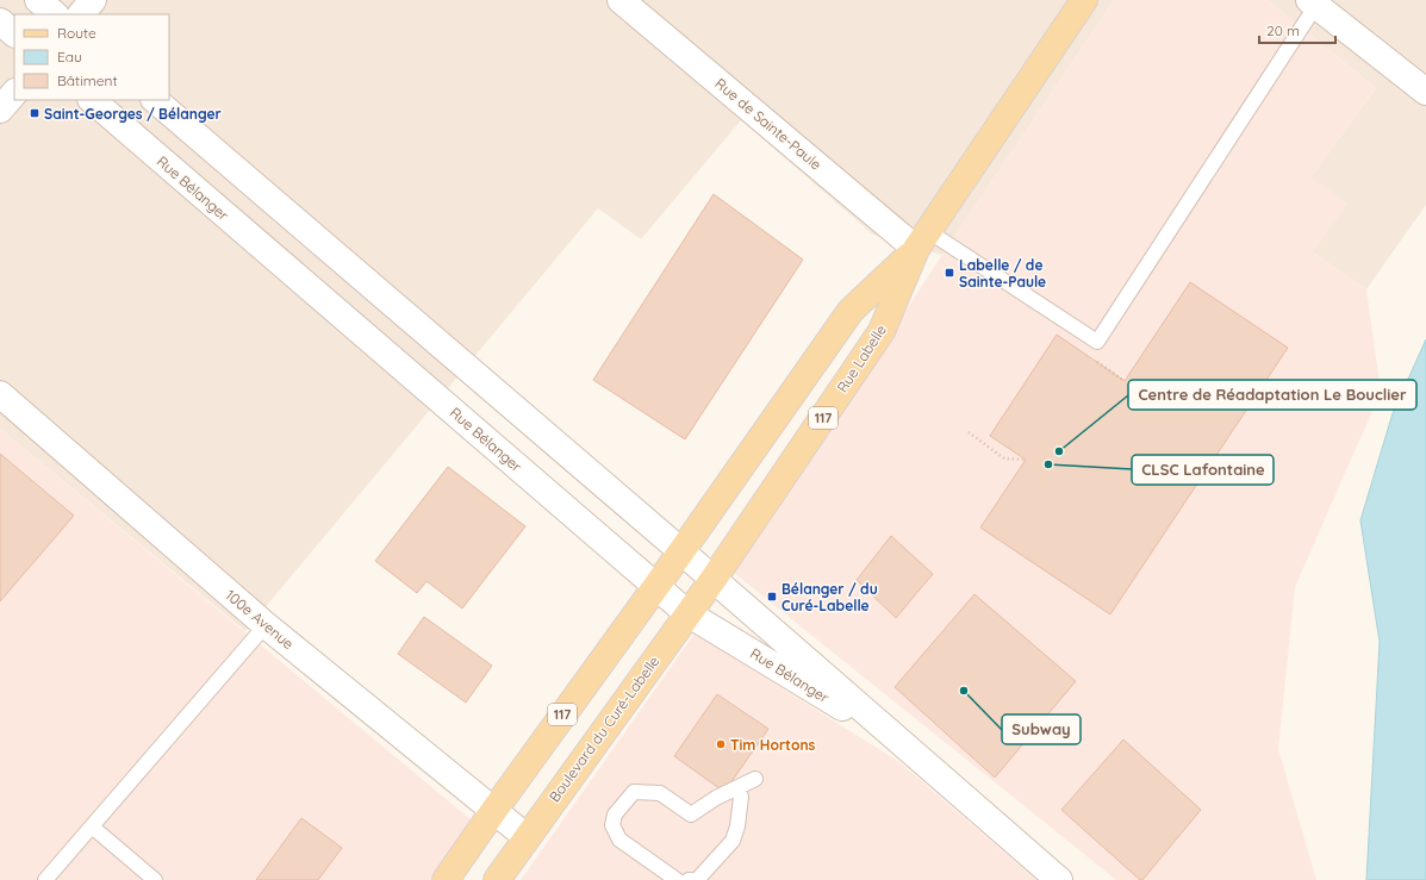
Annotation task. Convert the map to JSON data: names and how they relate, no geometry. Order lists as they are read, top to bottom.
{
  "streets": {
    "main road": ["Rue Labelle", "117", "Boulevard du Curé-Labelle"],
    "street": ["Rue de Sainte-Paule", "Rue Bélanger", "100e Avenue"]
  },
  "crossings": [
    ["Rue de Sainte-Paule", "Rue Labelle"],
    ["Rue Bélanger", "Rue Labelle"],
    ["Rue Bélanger", "117"],
    ["Rue Bélanger", "Boulevard du Curé-Labelle"],
    ["Rue Labelle", "117"],
    ["Rue Labelle", "Boulevard du Curé-Labelle"],
    ["117", "100e Avenue"],
    ["100e Avenue", "Boulevard du Curé-Labelle"]
  ],
  "places": {
    "transit": ["Saint-Georges / Bélanger", "Labelle / de Sainte-Paule", "Bélanger / du Curé-Labelle"],
    "other": [
      "Centre de Réadaptation Le Bouclier",
      "CLSC Lafontaine",
      "Subway",
      "Tim Hortons"
    ]
  },
  "legend": ["Route", "Eau", "Bâtiment"],
  "scale_bar": "20 m"
}
